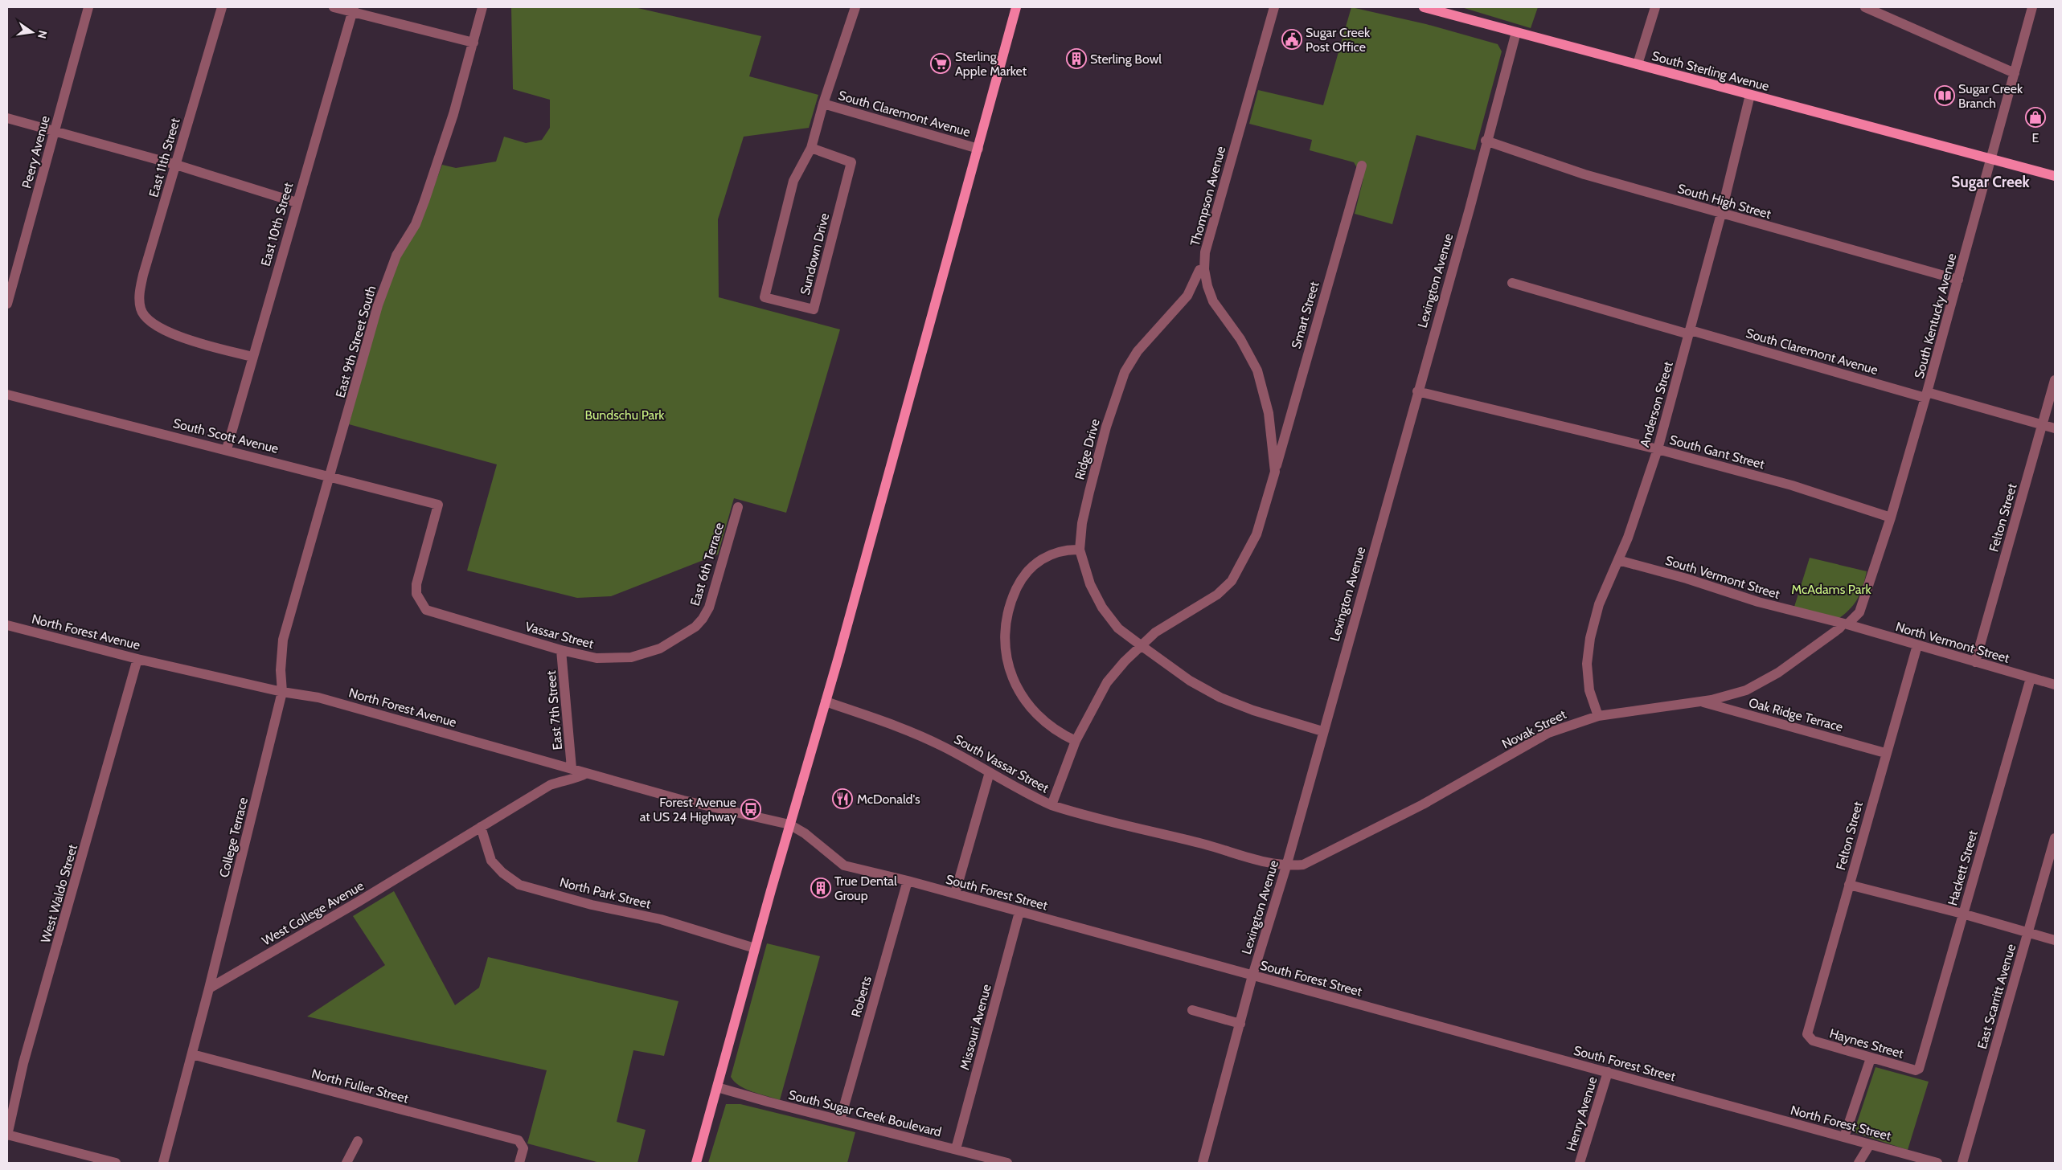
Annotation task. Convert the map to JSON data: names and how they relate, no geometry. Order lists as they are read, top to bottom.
{
  "streets": {
    "main road": ["South Sterling Avenue"],
    "street": [
      "South Claremont Avenue",
      "Peery Avenue",
      "East 11th Street",
      "Thompson Avenue",
      "South High Street",
      "East 10th Street",
      "Sundown Drive",
      "Lexington Avenue",
      "Smart Street",
      "South Kentucky Avenue",
      "East 9th Street South",
      "Anderson Street",
      "South Scott Avenue",
      "Ridge Drive",
      "South Gant Street",
      "Felton Street",
      "East 6th Terrace",
      "South Vermont Street",
      "North Forest Avenue",
      "Vassar Street",
      "North Vermont Street",
      "East 7th Street",
      "Oak Ridge Terrace",
      "Novak Street",
      "South Vassar Street",
      "College Terrace",
      "Hackett Street",
      "South Forest Street",
      "North Park Street",
      "West Waldo Street",
      "West College Avenue",
      "Roberts",
      "East Scarritt Avenue",
      "Missouri Avenue",
      "Haynes Street",
      "North Fuller Street",
      "South Sugar Creek Boulevard",
      "Henry Avenue",
      "North Forest Street"
    ]
  },
  "crossings": [
    ["South Sterling Avenue", "Lexington Avenue"],
    ["South Sterling Avenue", "South Kentucky Avenue"],
    ["South Sterling Avenue", "Anderson Street"],
    ["South Claremont Avenue", "Sundown Drive"],
    ["South Claremont Avenue", "South Kentucky Avenue"],
    ["South Claremont Avenue", "Anderson Street"],
    ["South Claremont Avenue", "Felton Street"],
    ["East 11th Street", "East 10th Street"],
    ["Thompson Avenue", "Smart Street"],
    ["Thompson Avenue", "Ridge Drive"],
    ["Thompson Avenue", "South Vassar Street"],
    ["South High Street", "Lexington Avenue"],
    ["South High Street", "South Kentucky Avenue"],
    ["South High Street", "Anderson Street"],
    ["East 10th Street", "South Scott Avenue"],
    ["Lexington Avenue", "Ridge Drive"],
    ["Lexington Avenue", "South Gant Street"],
    ["Lexington Avenue", "Novak Street"],
    ["Lexington Avenue", "South Vassar Street"],
    ["Lexington Avenue", "South Forest Street"],
    ["South Kentucky Avenue", "South Gant Street"],
    ["South Kentucky Avenue", "South Vermont Street"],
    ["South Kentucky Avenue", "North Vermont Street"],
    ["South Kentucky Avenue", "Novak Street"],
    ["East 9th Street South", "South Scott Avenue"],
    ["East 9th Street South", "North Forest Avenue"],
    ["East 9th Street South", "College Terrace"],
    ["Anderson Street", "South Gant Street"],
    ["Anderson Street", "South Vermont Street"],
    ["Anderson Street", "Novak Street"],
    ["South Scott Avenue", "Vassar Street"],
    ["Felton Street", "North Vermont Street"],
    ["Felton Street", "Oak Ridge Terrace"],
    ["Felton Street", "Haynes Street"],
    ["East 6th Terrace", "Vassar Street"],
    ["South Vermont Street", "North Vermont Street"],
    ["South Vermont Street", "Novak Street"],
    ["North Forest Avenue", "East 7th Street"],
    ["North Forest Avenue", "College Terrace"],
    ["North Forest Avenue", "South Forest Street"],
    ["North Forest Avenue", "West Waldo Street"],
    ["North Forest Avenue", "West College Avenue"],
    ["Vassar Street", "East 7th Street"],
    ["North Vermont Street", "Novak Street"],
    ["North Vermont Street", "Hackett Street"],
    ["Oak Ridge Terrace", "Novak Street"],
    ["Novak Street", "South Vassar Street"],
    ["College Terrace", "West College Avenue"],
    ["Hackett Street", "Haynes Street"],
    ["South Forest Street", "Roberts"],
    ["South Forest Street", "Missouri Avenue"],
    ["South Forest Street", "Henry Avenue"],
    ["South Forest Street", "North Forest Street"],
    ["North Park Street", "West College Avenue"],
    ["Roberts", "South Sugar Creek Boulevard"],
    ["Missouri Avenue", "South Sugar Creek Boulevard"]
  ],
  "districts": ["Sugar Creek"],
  "parks": ["Bundschu Park", "McAdams Park"],
  "places": {
    "public building": ["Sugar Creek Post Office"],
    "building": ["Sterling Bowl", "True Dental Group"],
    "supermarket": ["Sterling Apple Market"],
    "library": ["Sugar Creek Branch"],
    "shop": ["E"],
    "restaurant": ["McDonald's"],
    "bus stop": ["Forest Avenue at US 24 Highway"]
  },
  "north": "right"
}
